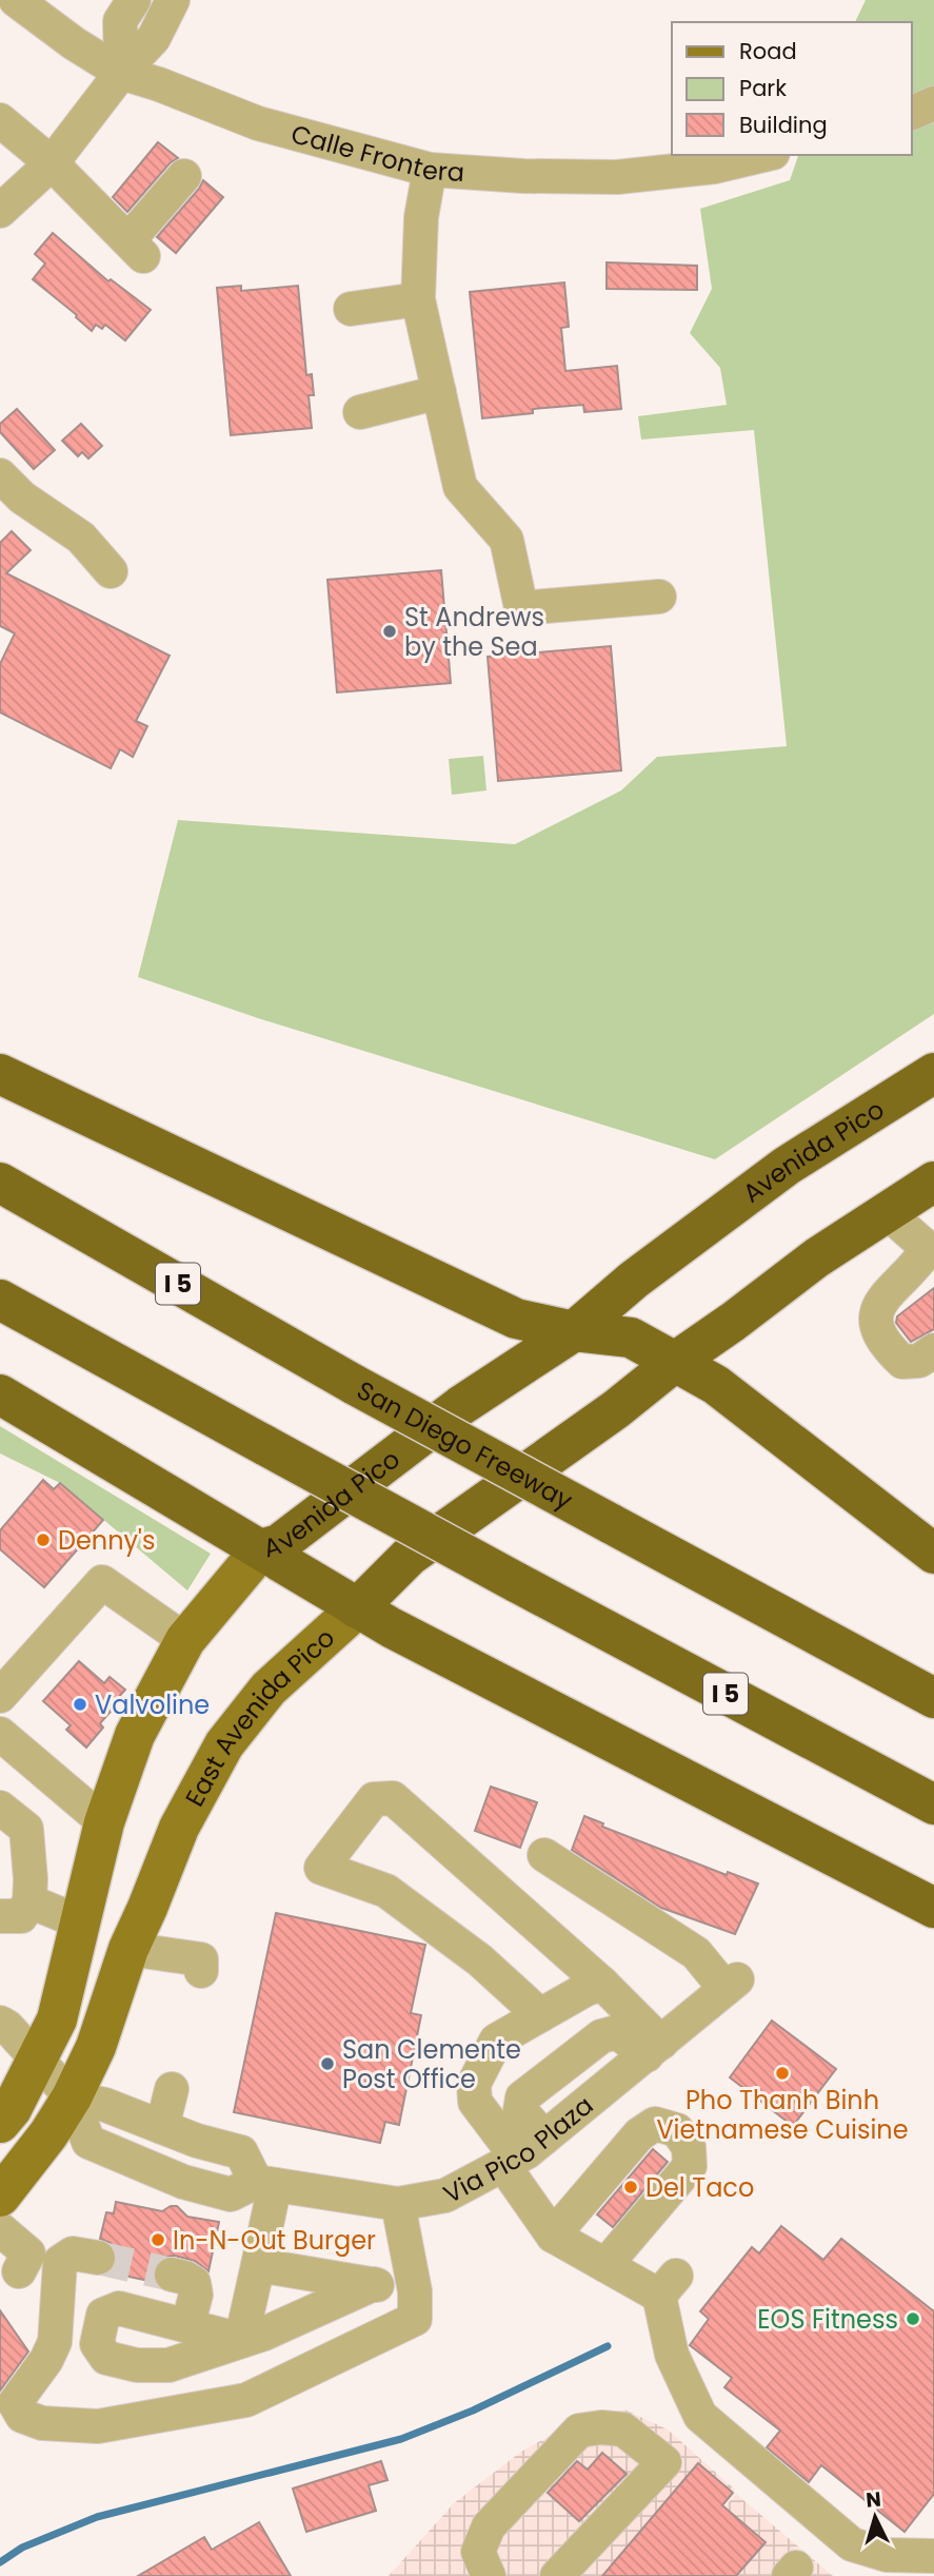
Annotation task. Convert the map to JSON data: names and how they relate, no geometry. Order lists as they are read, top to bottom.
{
  "streets": {
    "highway": [
      "Avenida Pico",
      "I 5",
      "San Diego Freeway",
      "East Avenida Pico"
    ],
    "street": ["Calle Frontera", "Via Pico Plaza"]
  },
  "crossings": [
    ["East Avenida Pico", "Via Pico Plaza"]
  ],
  "places": [
    "St Andrews by the Sea",
    "Denny's",
    "Valvoline",
    "San Clemente Post Office",
    "Pho Thanh Binh Vietnamese Cuisine",
    "Del Taco",
    "In-N-Out Burger",
    "EOS Fitness"
  ],
  "legend": ["Road", "Park", "Building"],
  "north": "top"
}
